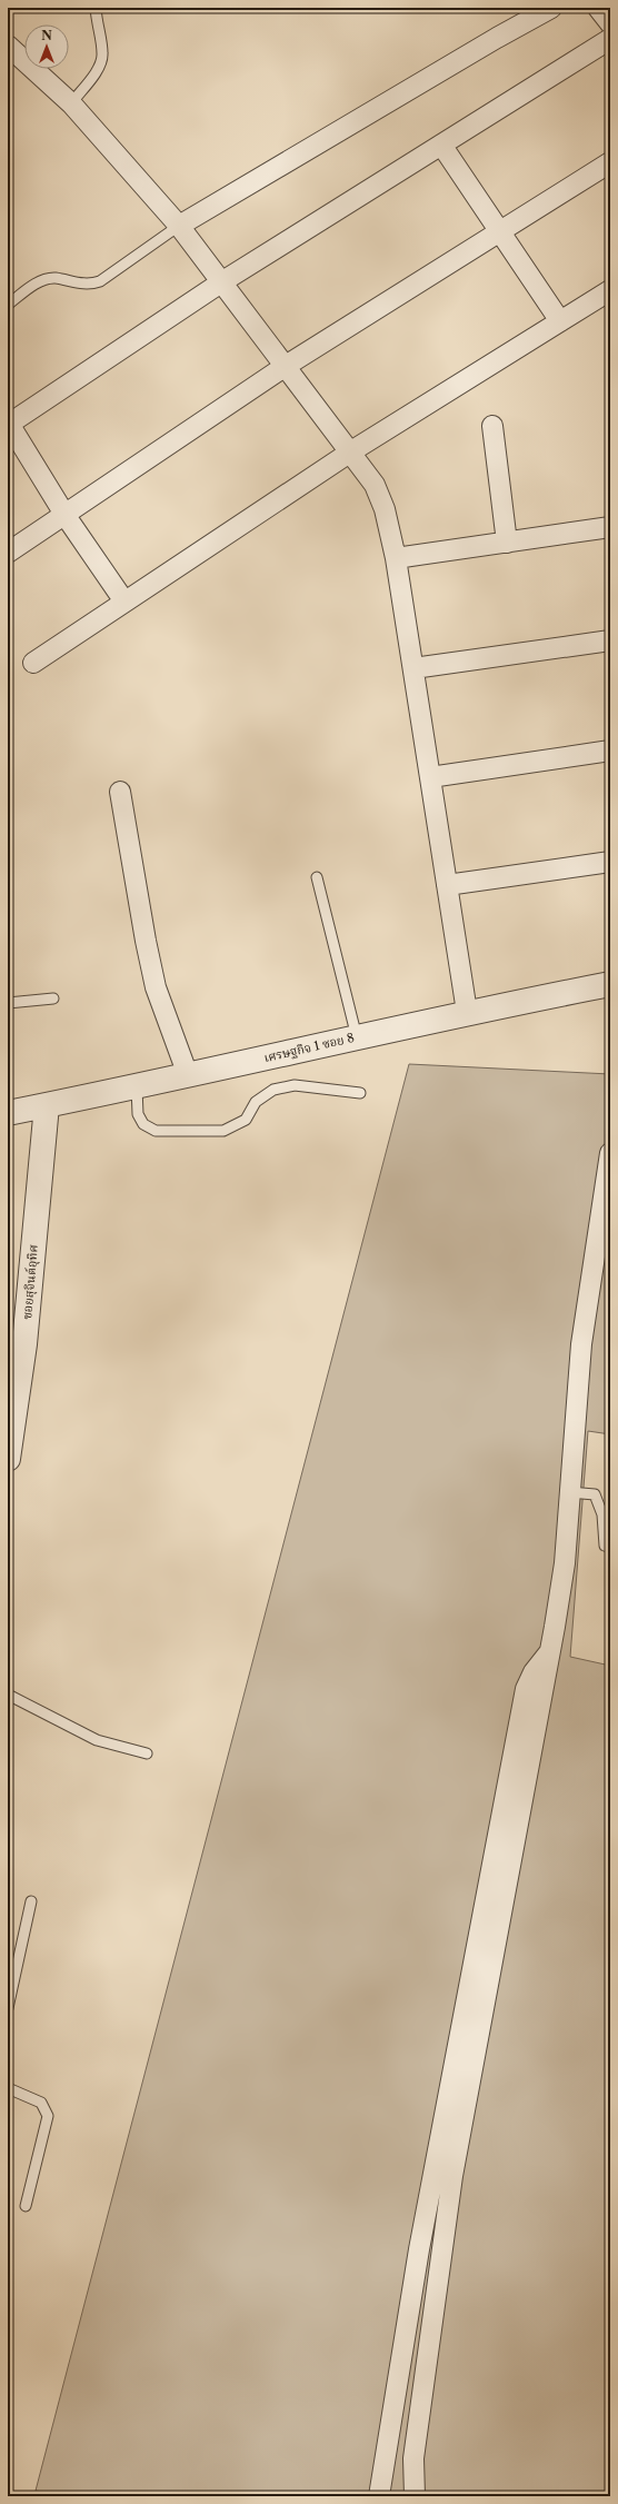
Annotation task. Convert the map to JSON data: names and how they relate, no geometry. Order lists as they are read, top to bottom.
{
  "streets": {
    "street": ["เศรษฐกิจ 1 ซอย 8", "ซอยสุจินต์อุทิศ"]
  },
  "crossings": [
    ["เศรษฐกิจ 1 ซอย 8", "ซอยสุจินต์อุทิศ"]
  ],
  "north": "top"
}
